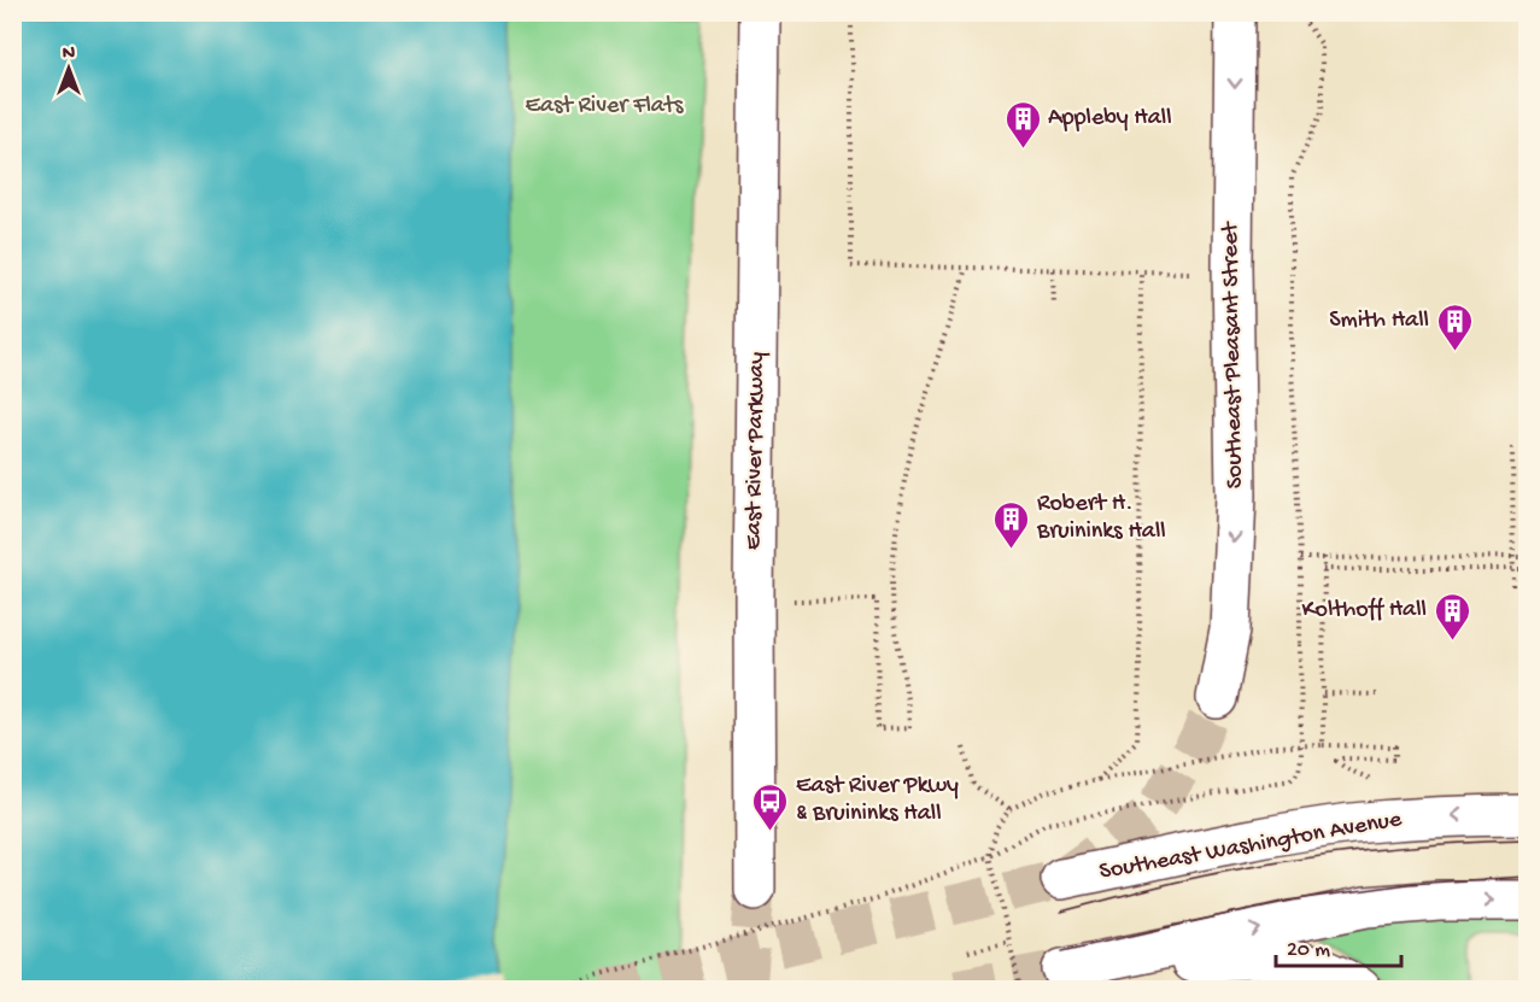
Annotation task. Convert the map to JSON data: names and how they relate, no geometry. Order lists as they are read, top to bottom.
{
  "streets": {
    "street": ["Southeast Pleasant Street", "East River Parkway", "Southeast Washington Avenue"]
  },
  "one_way": ["Southeast Pleasant Street", "Southeast Washington Avenue"],
  "parks": ["East River Flats"],
  "places": {
    "building": [
      "Appleby Hall",
      "Smith Hall",
      "Robert H. Bruininks Hall",
      "Kolthoff Hall"
    ],
    "bus stop": ["East River Pkwy & Bruininks Hall"]
  },
  "scale_bar": "20 m",
  "north": "top"
}
